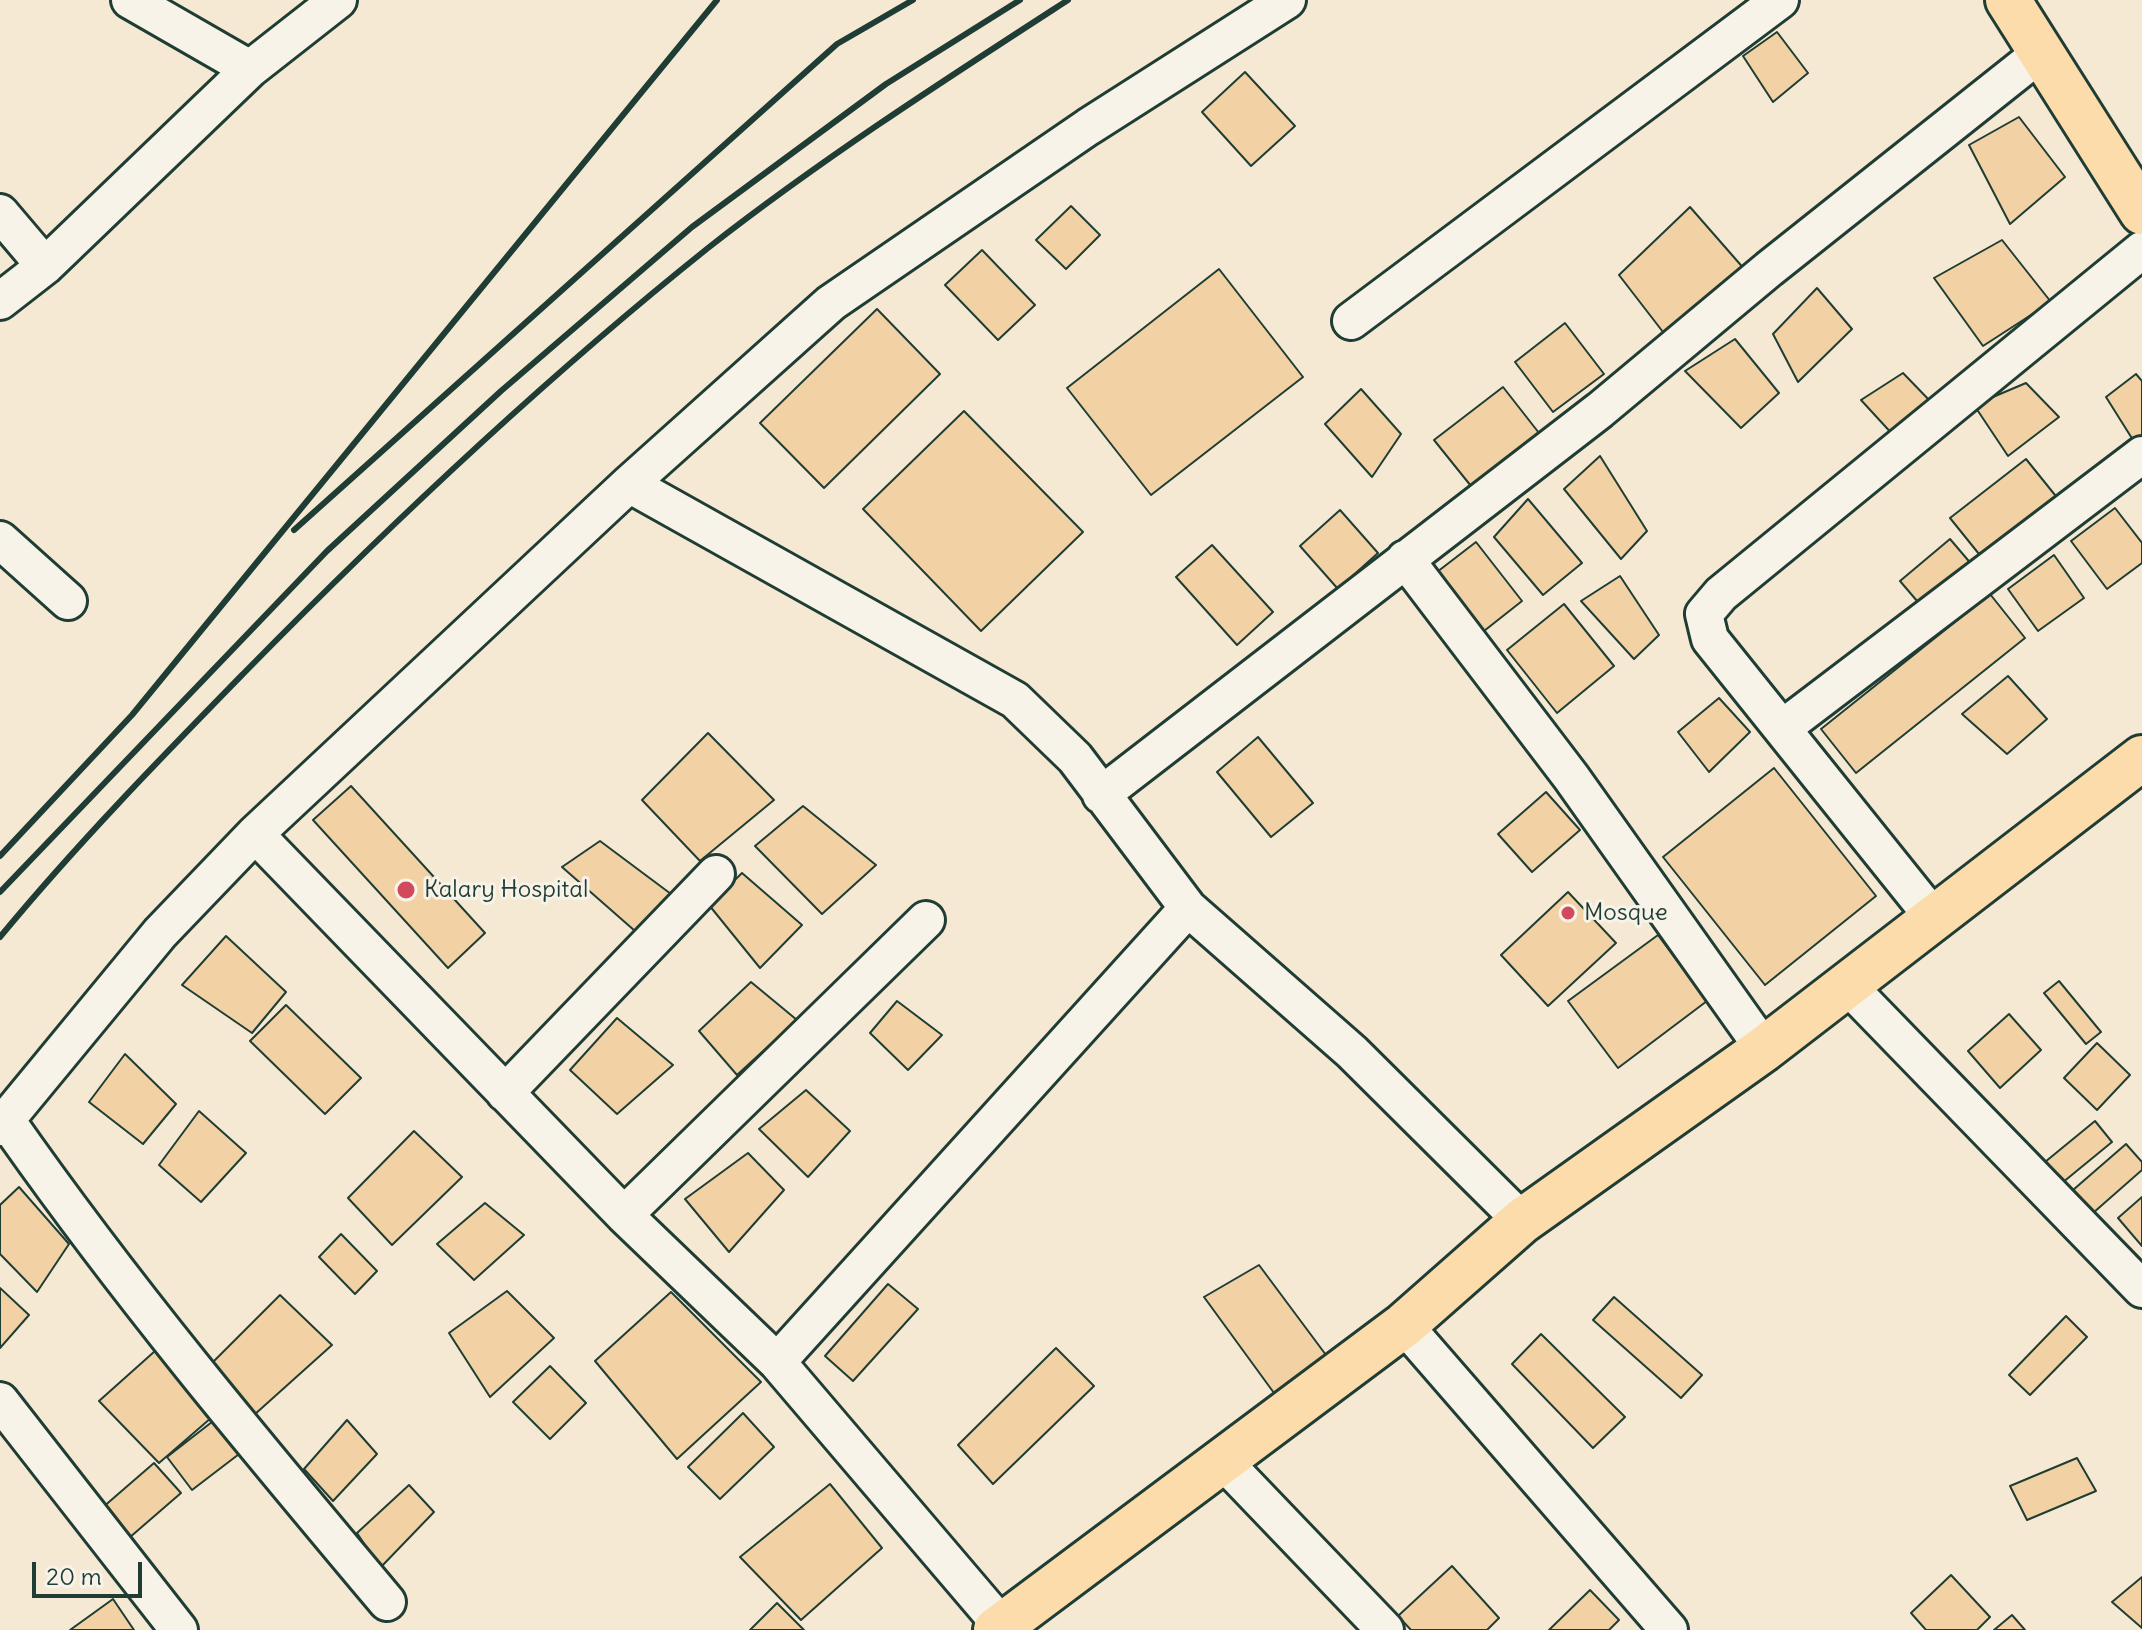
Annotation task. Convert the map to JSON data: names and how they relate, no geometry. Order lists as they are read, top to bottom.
{
  "places": ["Kalary Hospital", "Mosque"],
  "scale_bar": "20 m"
}
